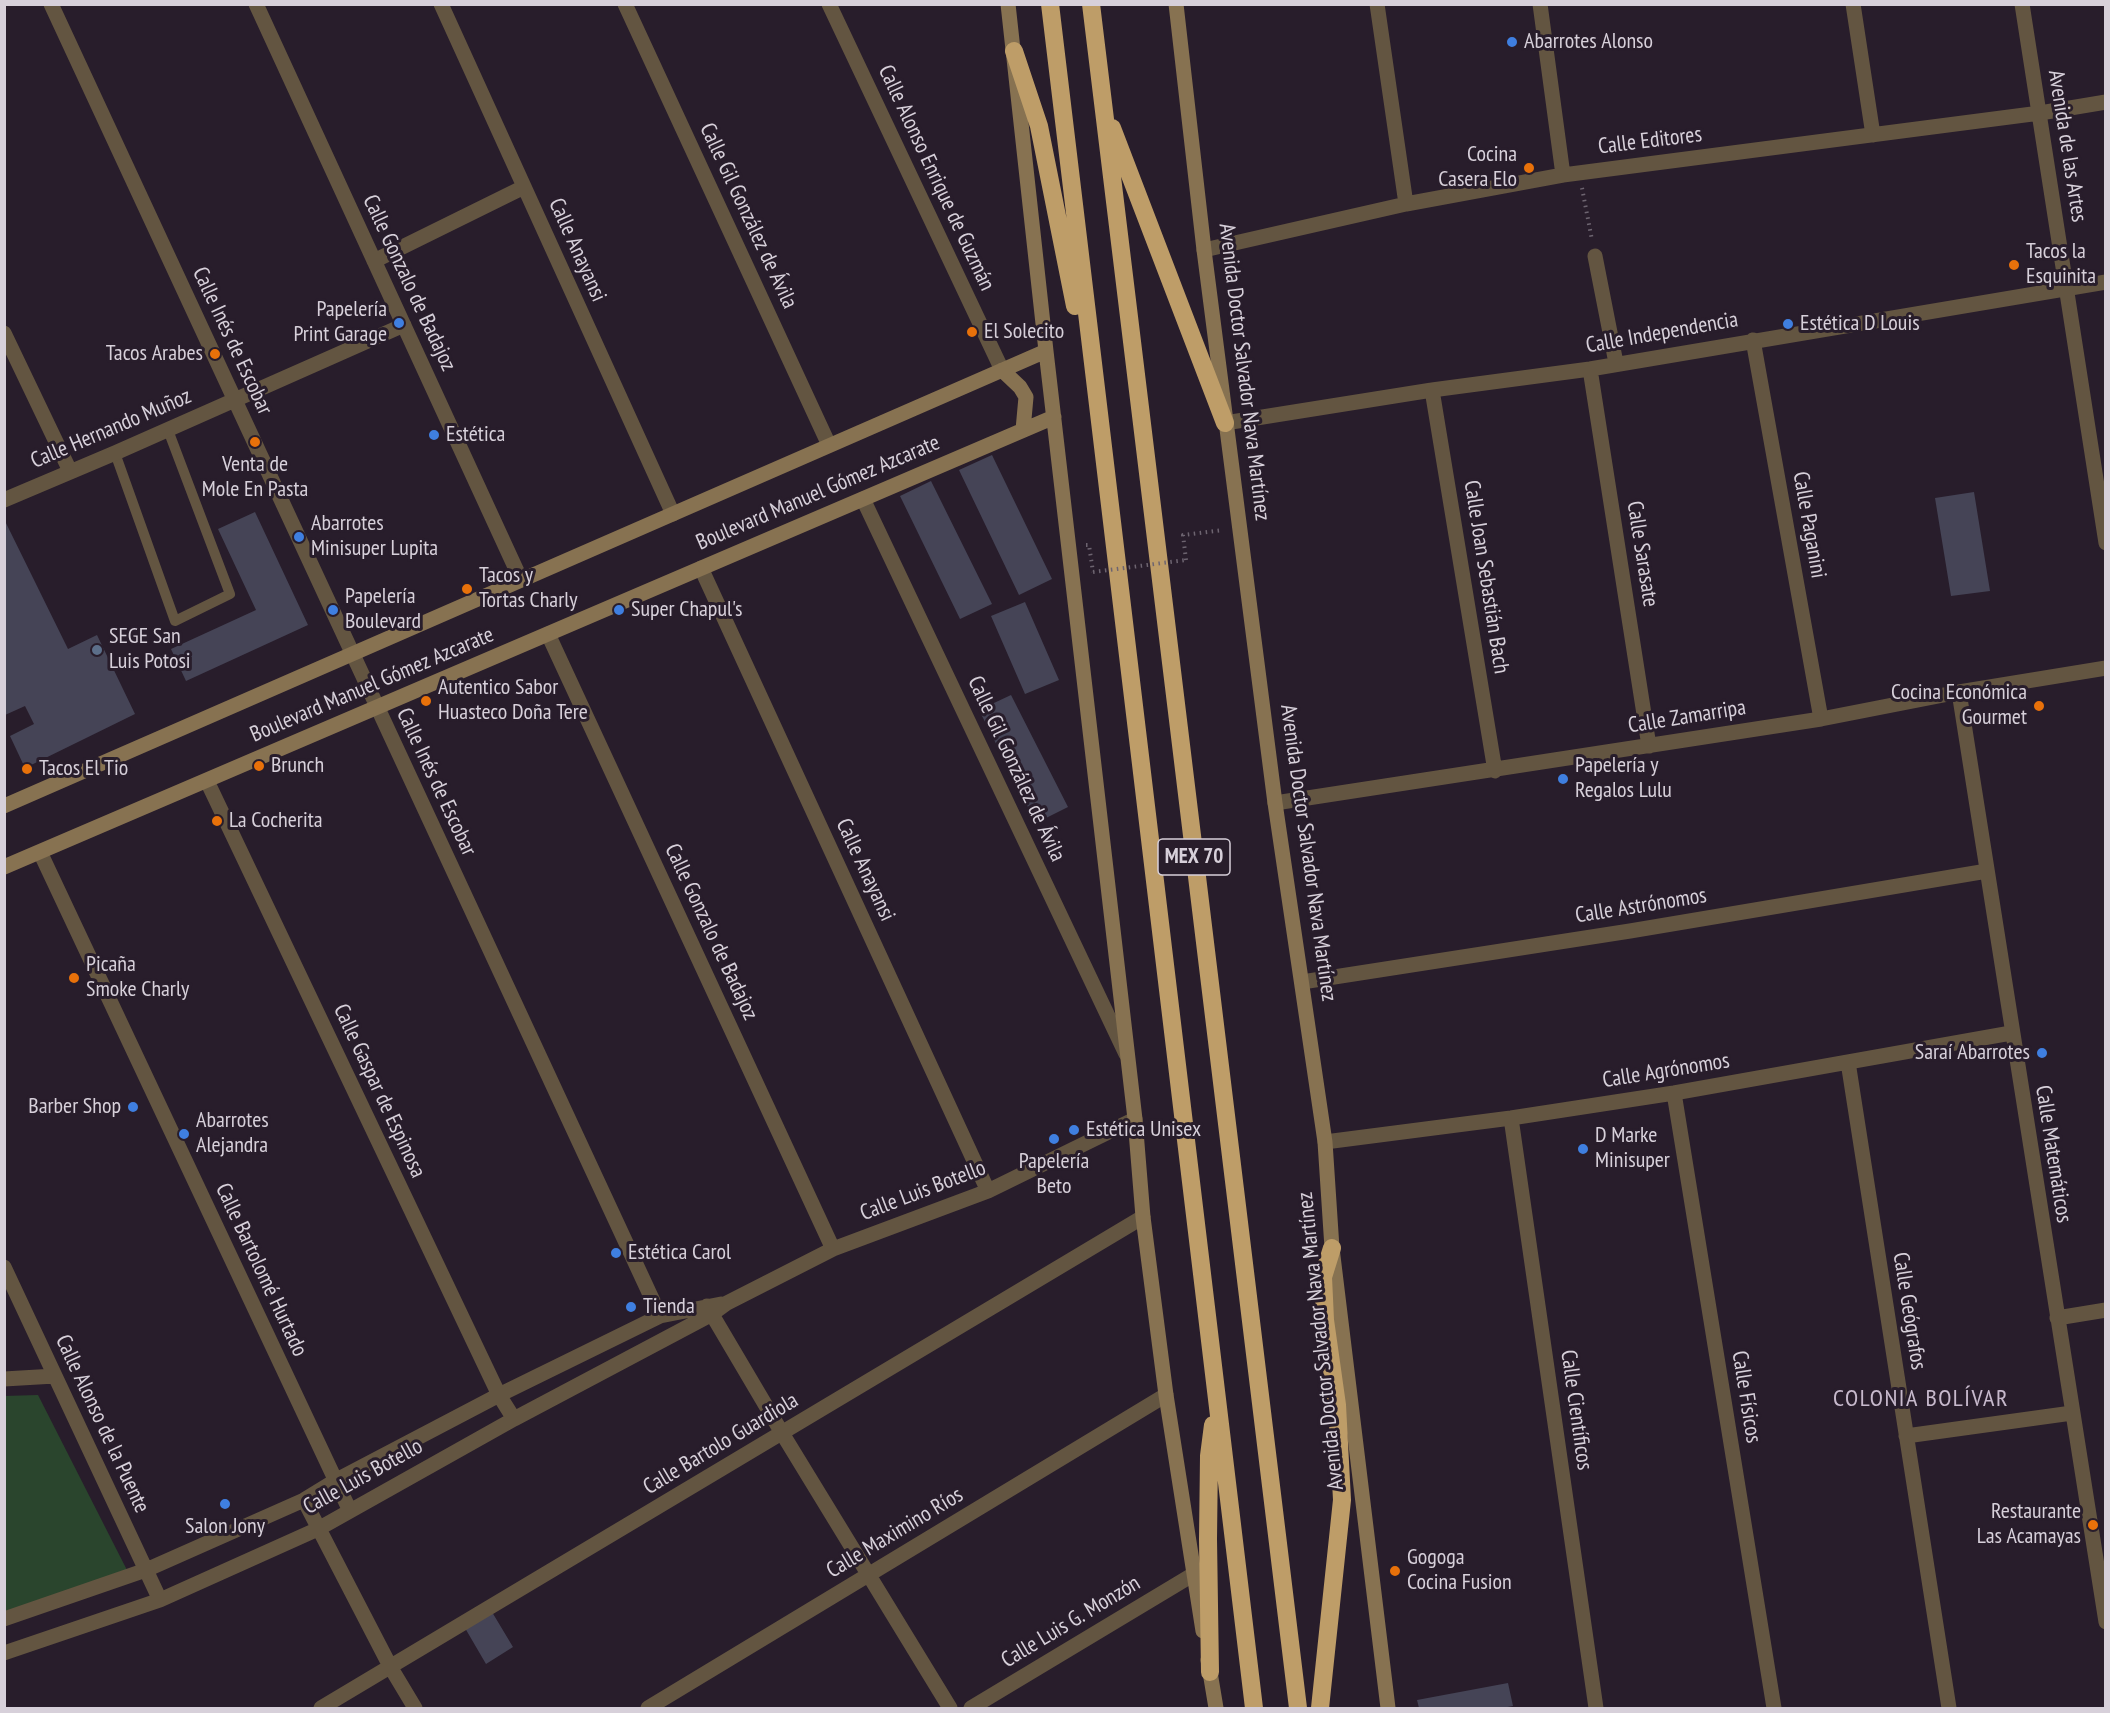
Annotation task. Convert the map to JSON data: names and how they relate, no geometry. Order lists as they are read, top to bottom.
{
  "streets": {
    "highway": ["MEX 70"],
    "main road": ["Avenida Doctor Salvador Nava Martínez", "Boulevard Manuel Gómez Azcarate"],
    "street": [
      "Calle Editores",
      "Avenida de las Artes",
      "Calle Alonso Enrique de Guzmán",
      "Calle Gil González de Ávila",
      "Calle Anayansi",
      "Calle Gonzalo de Badajoz",
      "Calle Independencia",
      "Calle Inés de Escobar",
      "Calle Hernando Muñoz",
      "Calle Paganini",
      "Calle Sarasate",
      "Calle Joan Sebastián Bach",
      "Calle Zamarripa",
      "Calle Astrónomos",
      "Calle Agrónomos",
      "Calle Gaspar de Espinosa",
      "Calle Matemáticos",
      "Calle Luis Botello",
      "Calle Bartolomé Hurtado",
      "Calle Geógrafos",
      "Calle Físicos",
      "Calle Científicos",
      "Calle Alonso de la Puente",
      "Calle Bartolo Guardiola",
      "Calle Maximino Ríos",
      "Calle Luis G. Monzón"
    ]
  },
  "crossings": [
    ["Calle Editores", "Avenida de las Artes"],
    ["Calle Editores", "Avenida Doctor Salvador Nava Martínez"],
    ["Avenida de las Artes", "Calle Independencia"],
    ["Calle Alonso Enrique de Guzmán", "Boulevard Manuel Gómez Azcarate"],
    ["Calle Gil González de Ávila", "Boulevard Manuel Gómez Azcarate"],
    ["Calle Anayansi", "Boulevard Manuel Gómez Azcarate"],
    ["Calle Anayansi", "Calle Luis Botello"],
    ["Calle Gonzalo de Badajoz", "Calle Hernando Muñoz"],
    ["Calle Gonzalo de Badajoz", "Boulevard Manuel Gómez Azcarate"],
    ["Calle Gonzalo de Badajoz", "Calle Luis Botello"],
    ["Calle Independencia", "Avenida Doctor Salvador Nava Martínez"],
    ["Calle Independencia", "Calle Paganini"],
    ["Calle Independencia", "Calle Sarasate"],
    ["Calle Independencia", "Calle Joan Sebastián Bach"],
    ["Calle Inés de Escobar", "Calle Hernando Muñoz"],
    ["Calle Inés de Escobar", "Boulevard Manuel Gómez Azcarate"],
    ["Calle Inés de Escobar", "Calle Luis Botello"],
    ["Avenida Doctor Salvador Nava Martínez", "Calle Zamarripa"],
    ["Avenida Doctor Salvador Nava Martínez", "Calle Astrónomos"],
    ["Avenida Doctor Salvador Nava Martínez", "Calle Agrónomos"],
    ["Boulevard Manuel Gómez Azcarate", "Calle Gaspar de Espinosa"],
    ["Boulevard Manuel Gómez Azcarate", "Calle Bartolomé Hurtado"],
    ["Calle Paganini", "Calle Zamarripa"],
    ["Calle Sarasate", "Calle Zamarripa"],
    ["Calle Joan Sebastián Bach", "Calle Zamarripa"],
    ["Calle Zamarripa", "Calle Matemáticos"],
    ["Calle Astrónomos", "Calle Matemáticos"],
    ["Calle Agrónomos", "Calle Matemáticos"],
    ["Calle Agrónomos", "Calle Geógrafos"],
    ["Calle Agrónomos", "Calle Físicos"],
    ["Calle Agrónomos", "Calle Científicos"],
    ["Calle Gaspar de Espinosa", "Calle Luis Botello"],
    ["Calle Luis Botello", "Calle Bartolomé Hurtado"],
    ["Calle Luis Botello", "Calle Alonso de la Puente"]
  ],
  "districts": ["COLONIA BOLÍVAR"],
  "places": [
    "Abarrotes Alonso",
    "Cocina Casera Elo",
    "Tacos la Esquinita",
    "Papelería Print Garage",
    "Estética D Louis",
    "El Solecito",
    "Tacos Arabes",
    "Estética",
    "Venta de Mole En Pasta",
    "Abarrotes Minisuper Lupita",
    "Tacos y Tortas Charly",
    "Papelería Boulevard",
    "Super Chapul's",
    "SEGE San Luis Potosi",
    "Autentico Sabor Huasteco Doña Tere",
    "Cocina Económica Gourmet",
    "Brunch",
    "Tacos El Tio",
    "Papelería y Regalos Lulu",
    "La Cocherita",
    "Picaña Smoke Charly",
    "Saraí Abarrotes",
    "Barber Shop",
    "Estética Unisex",
    "Abarrotes Alejandra",
    "Papelería Beto",
    "D Marke Minisuper",
    "Estética Carol",
    "Tienda",
    "Salon Jony",
    "Restaurante Las Acamayas",
    "Gogoga Cocina Fusion"
  ]
}
